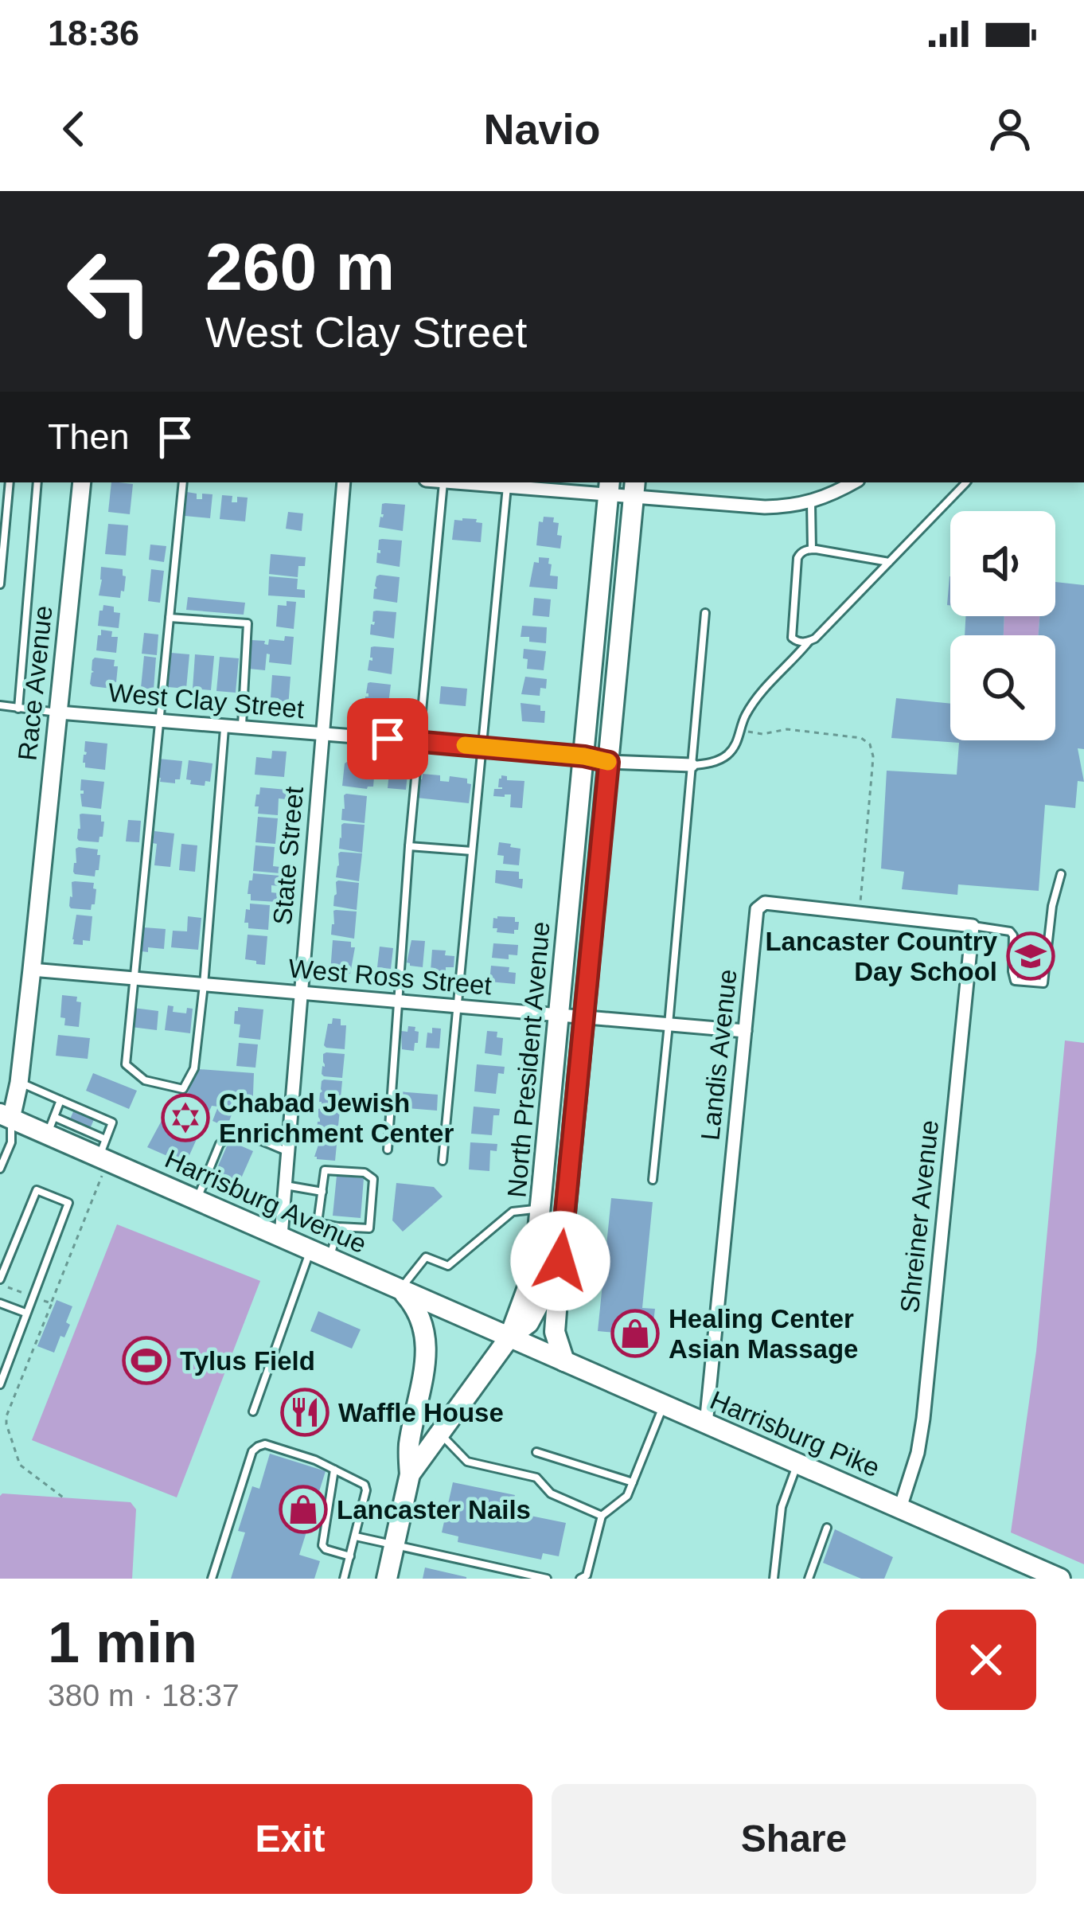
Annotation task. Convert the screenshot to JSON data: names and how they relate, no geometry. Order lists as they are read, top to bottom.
{
  "streets": {
    "main road": [
      "Race Avenue",
      "North President Avenue",
      "Harrisburg Avenue",
      "Harrisburg Pike"
    ],
    "street": [
      "West Clay Street",
      "State Street",
      "West Ross Street",
      "Landis Avenue",
      "Shreiner Avenue"
    ]
  },
  "crossings": [
    ["Race Avenue", "West Clay Street"],
    ["Race Avenue", "West Ross Street"],
    ["Race Avenue", "Harrisburg Avenue"],
    ["West Clay Street", "State Street"],
    ["West Clay Street", "North President Avenue"],
    ["State Street", "West Ross Street"],
    ["State Street", "Harrisburg Avenue"],
    ["West Ross Street", "Landis Avenue"],
    ["West Ross Street", "North President Avenue"],
    ["Landis Avenue", "Shreiner Avenue"],
    ["Landis Avenue", "Harrisburg Pike"],
    ["North President Avenue", "Harrisburg Avenue"],
    ["North President Avenue", "Harrisburg Pike"],
    ["Harrisburg Avenue", "Harrisburg Pike"],
    ["Shreiner Avenue", "Harrisburg Pike"]
  ],
  "places": {
    "school or university": ["Lancaster Country Day School"],
    "synagogue": ["Chabad Jewish Enrichment Center"],
    "shop": ["Healing Center Asian Massage", "Lancaster Nails"],
    "sports": ["Tylus Field"],
    "restaurant": ["Waffle House"]
  },
  "page": {
    "status": "18:36",
    "header": "Navio",
    "turn": ["260 m", "West Clay Street"],
    "then": "Then",
    "heading": ["1 min", "380 m · 18:37"],
    "buttons": ["Exit", "Share"]
  }
}
